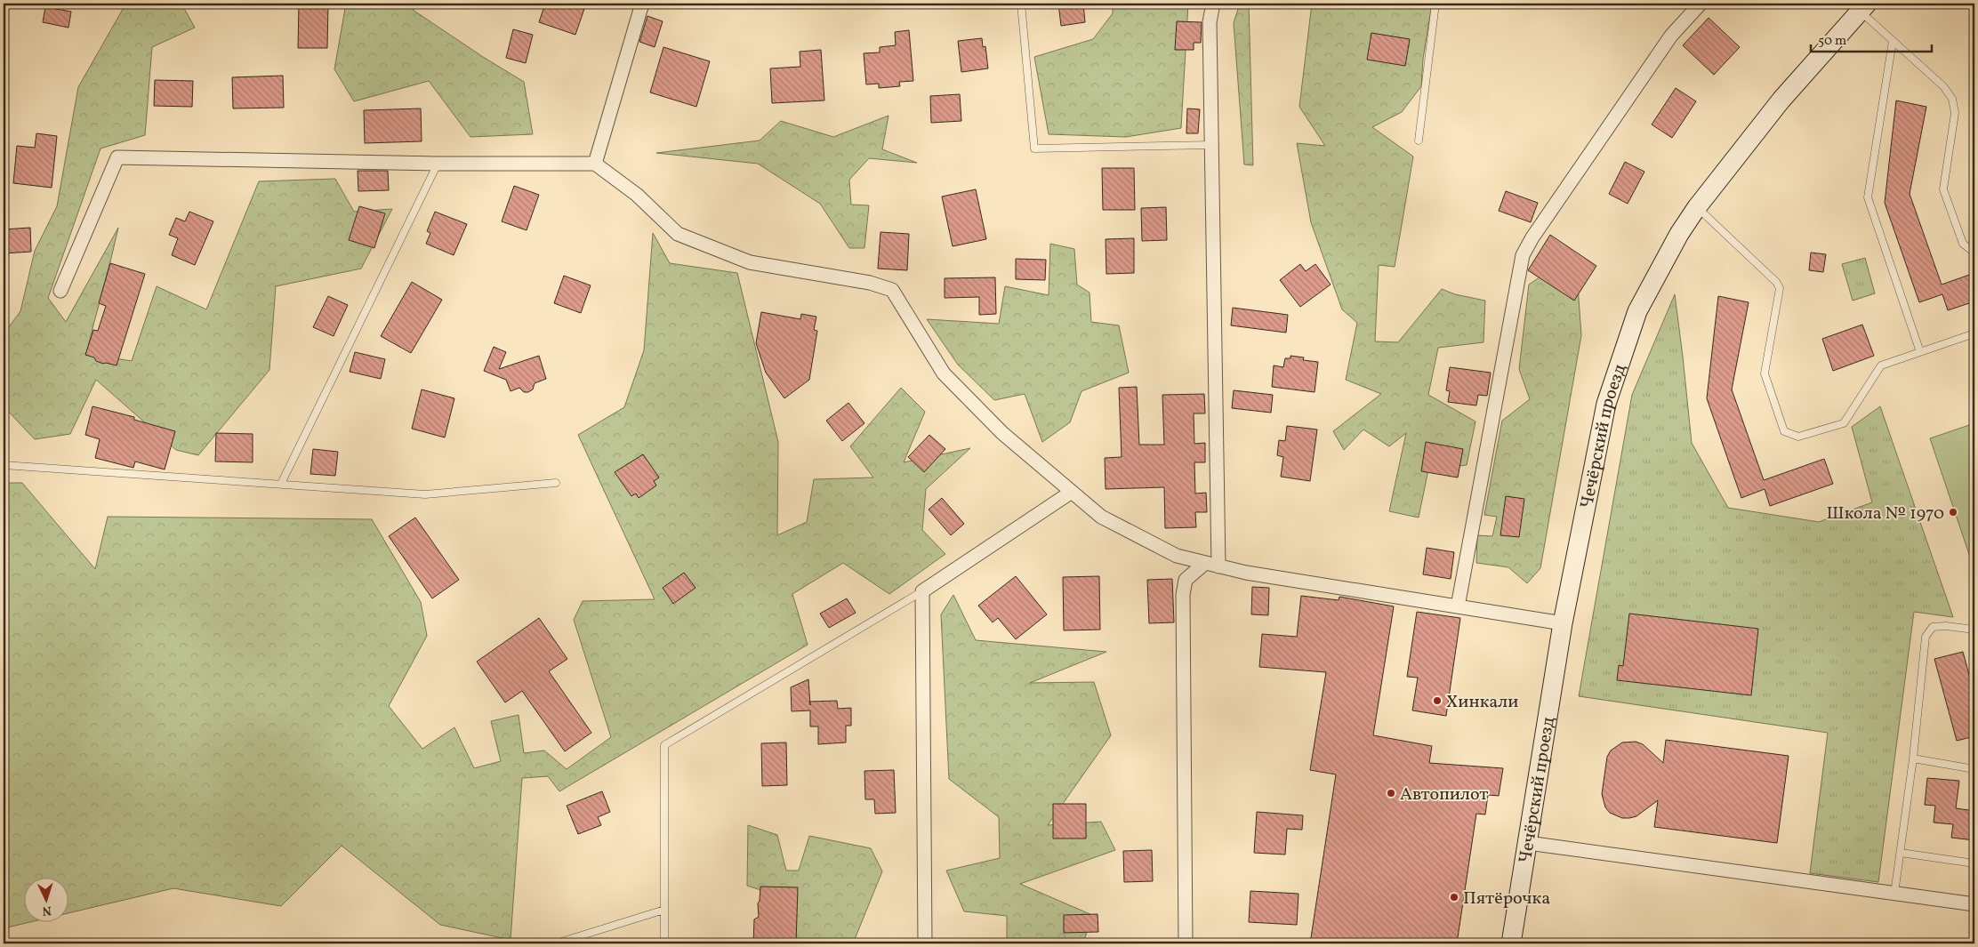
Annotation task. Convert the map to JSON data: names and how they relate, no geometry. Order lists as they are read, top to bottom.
{
  "streets": {
    "main road": ["Чечёрский проезд"]
  },
  "places": [
    "Школа № 1970",
    "Хинкали",
    "Автопилот",
    "Пятёрочка"
  ],
  "scale_bar": "50 m",
  "north": "bottom"
}
